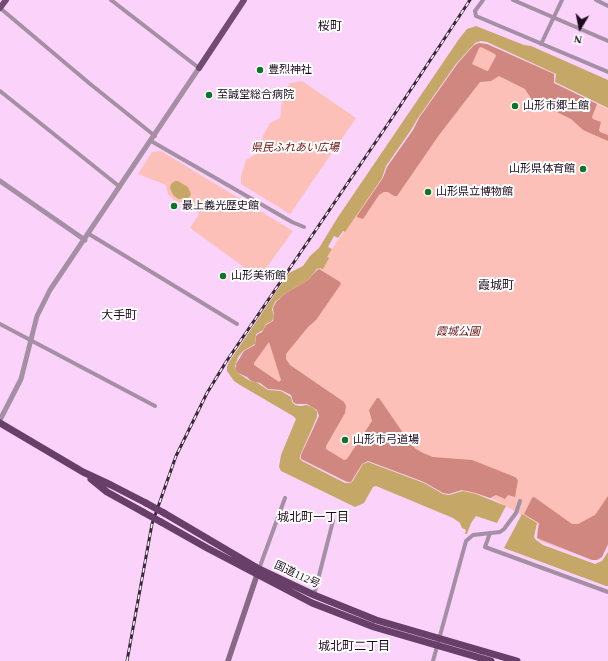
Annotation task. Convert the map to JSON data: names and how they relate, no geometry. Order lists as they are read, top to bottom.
{
  "streets": {
    "highway": ["国道112号"]
  },
  "districts": [
    "桜町",
    "霞城町",
    "大手町",
    "城北町一丁目",
    "城北町二丁目"
  ],
  "parks": ["県民ふれあい広場", "霞城公園"],
  "places": [
    "豊烈神社",
    "至誠堂総合病院",
    "山形市郷土館",
    "山形県体育館",
    "山形県立博物館",
    "最上義光歴史館",
    "山形美術館",
    "山形市弓道場"
  ],
  "north": "bottom"
}
